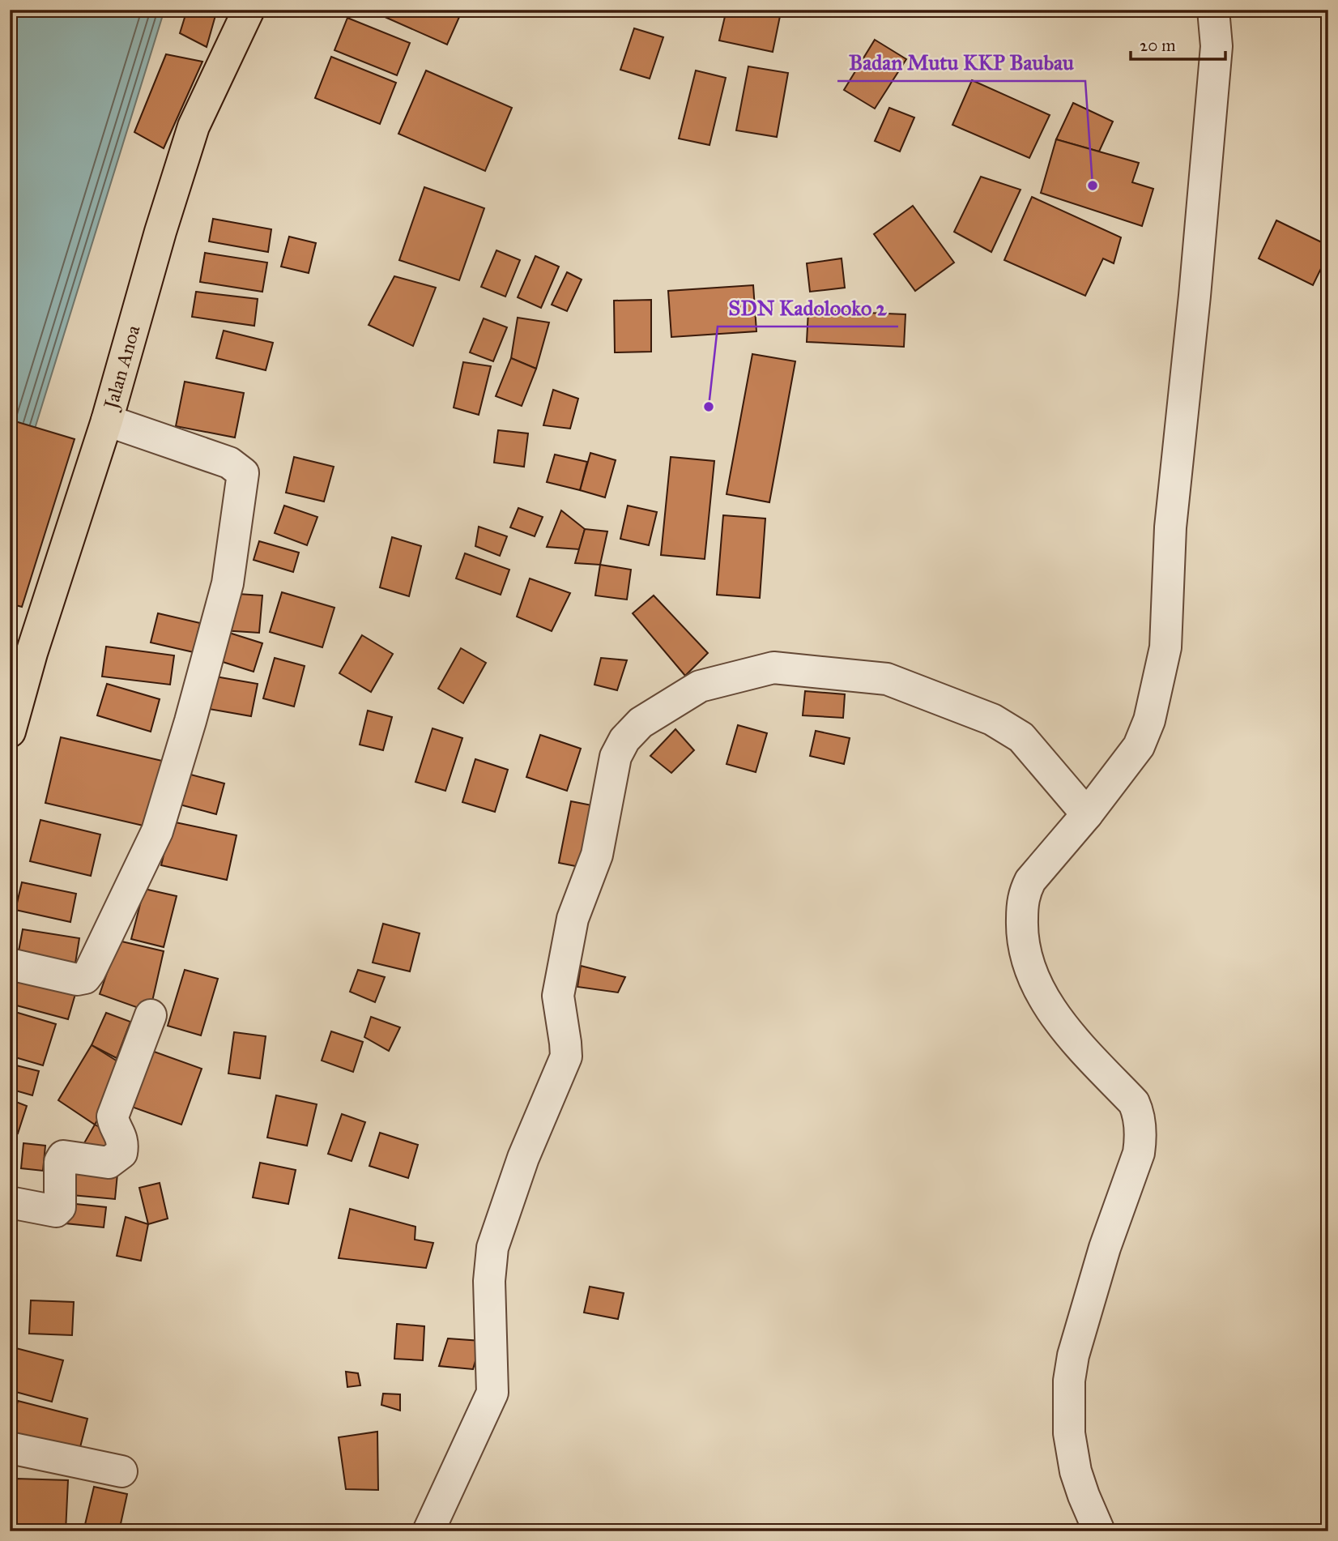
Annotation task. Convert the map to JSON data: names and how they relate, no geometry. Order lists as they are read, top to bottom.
{
  "streets": {
    "highway": ["Jalan Anoa"]
  },
  "places": ["Badan Mutu KKP Baubau", "SDN Kadolooko 2"],
  "scale_bar": "20 m"
}
